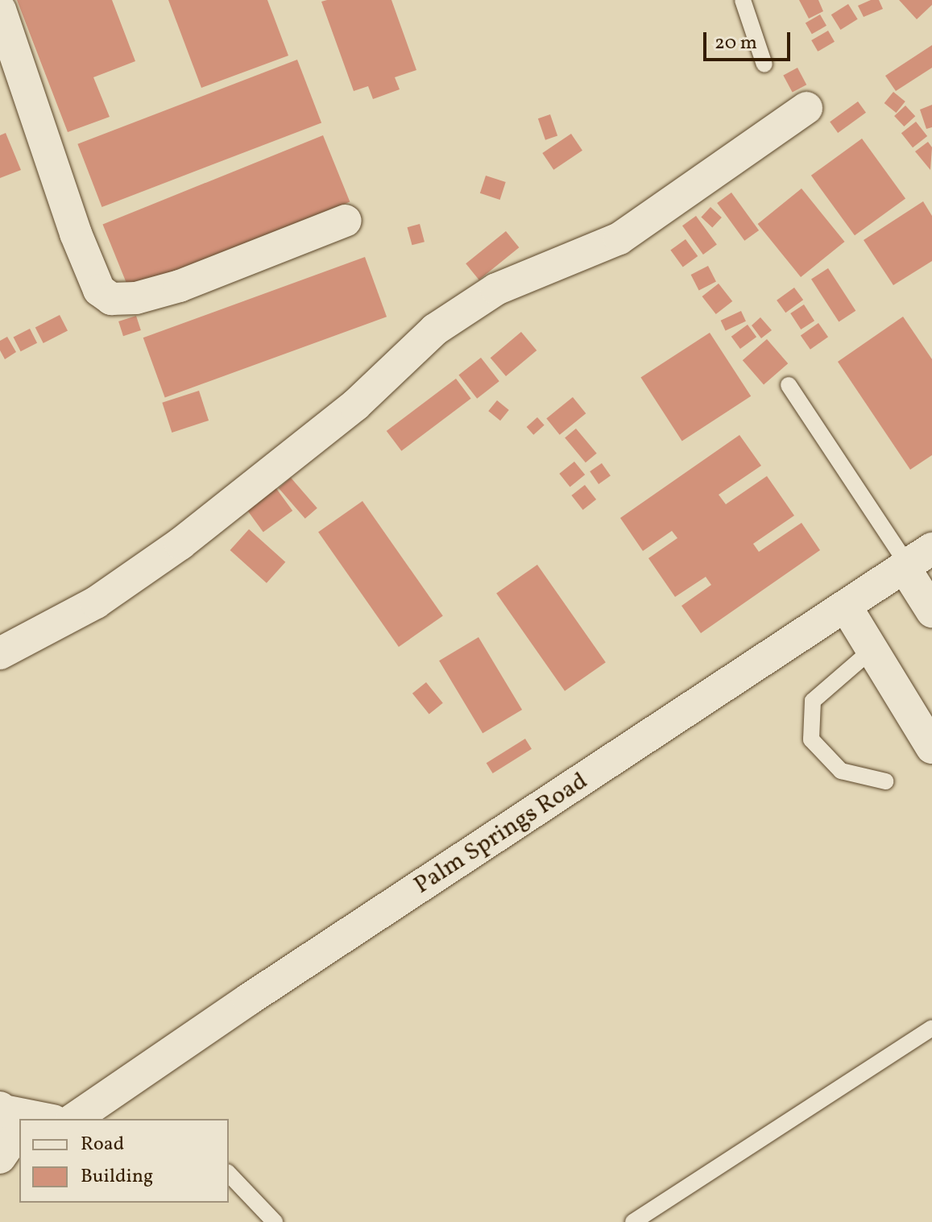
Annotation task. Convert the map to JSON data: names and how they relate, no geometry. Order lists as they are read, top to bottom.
{
  "streets": {
    "street": ["Palm Springs Road"]
  },
  "legend": ["Road", "Building"],
  "scale_bar": "20 m"
}
